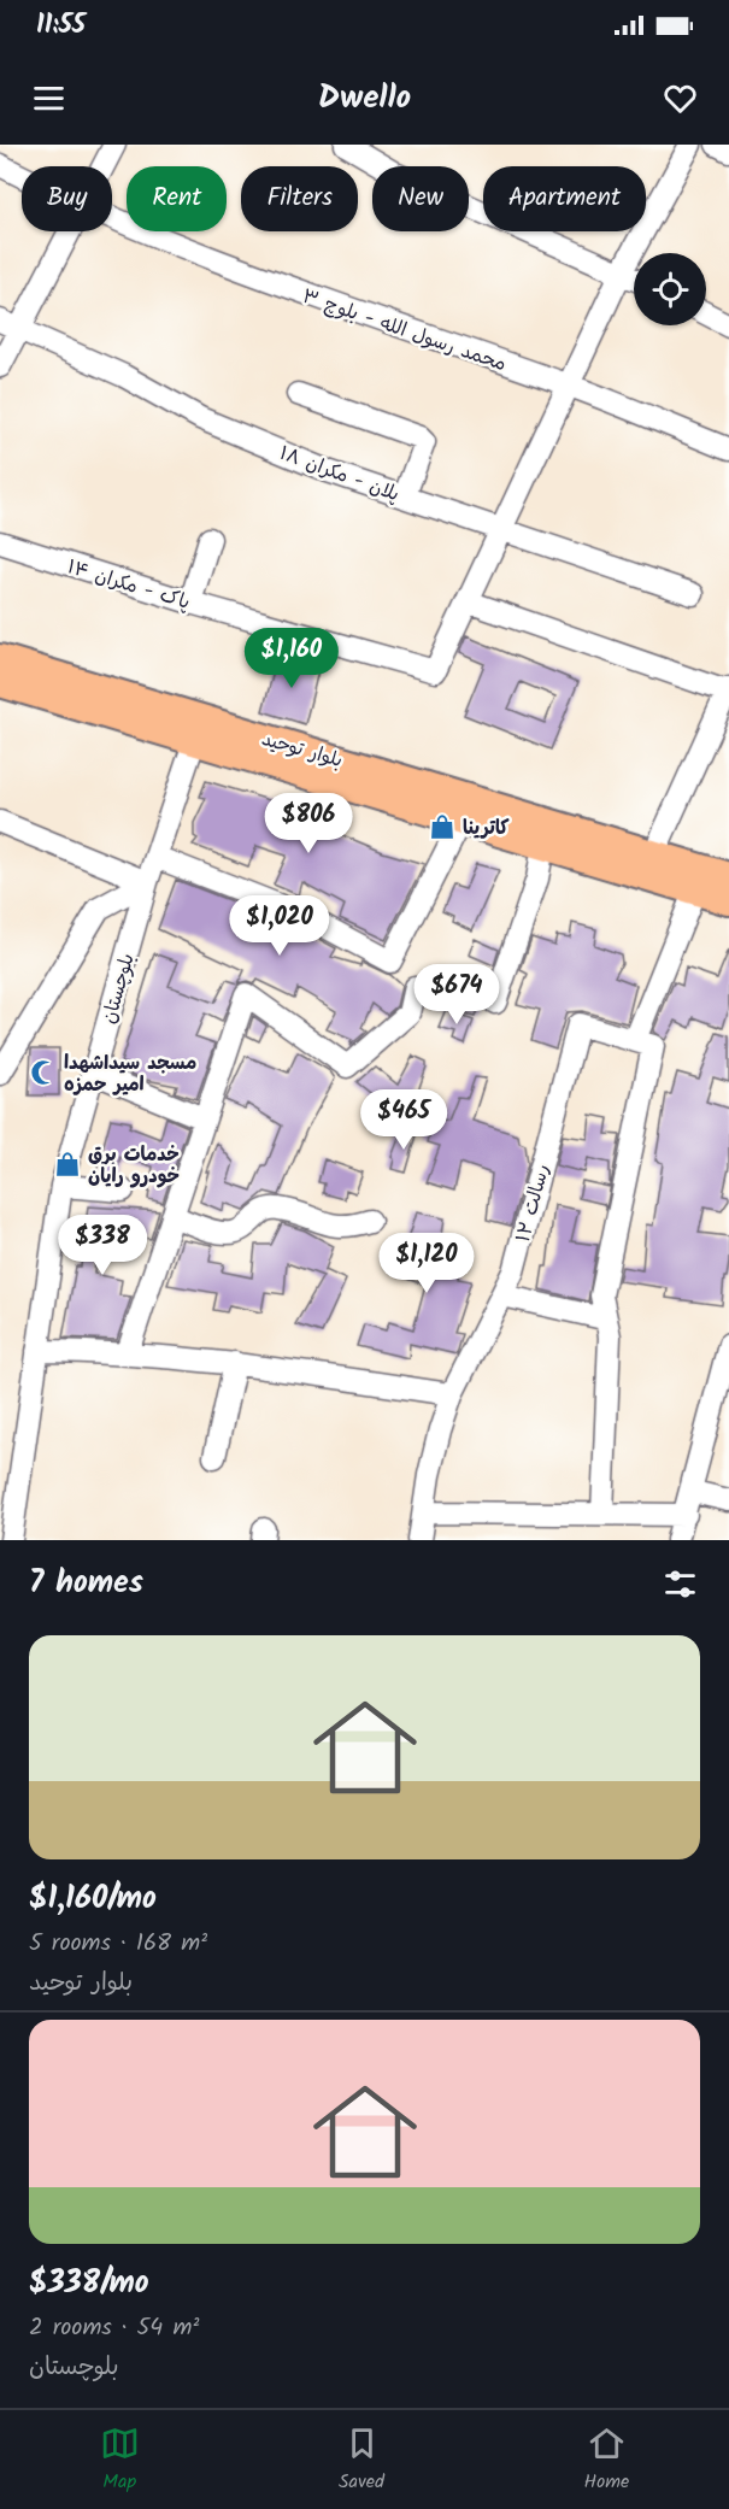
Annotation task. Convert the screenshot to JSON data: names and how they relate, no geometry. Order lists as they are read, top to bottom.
{
  "streets": {
    "main road": ["بلوار توحید"],
    "street": [
      "محمد رسول الله - بلوچ ۳",
      "پلان - مکران ۱۸",
      "پاک - مکران ۱۴",
      "بلوچستان",
      "رسالت ۱۲"
    ]
  },
  "crossings": [
    ["بلوار توحید", "بلوچستان"]
  ],
  "places": {
    "shop": ["کاترینا", "خدمات برق خودرو رایان"],
    "mosque": ["مسجد سیداشهدا امیر حمزه"]
  },
  "page": {
    "status": "11:55",
    "header": "Dwello",
    "chip": [
      "Buy",
      "Rent",
      "Filters",
      "New",
      "Apartment"
    ],
    "price": [
      "$1,160",
      "$806",
      "$1,020",
      "$674",
      "$465",
      "$338",
      "$1,120"
    ],
    "heading": "7 homes",
    "list": [
      {
        "name": "$1,160/mo",
        "note": "5 rooms · 168 m² · بلوار توحید"
      },
      {
        "name": "$338/mo",
        "note": "2 rooms · 54 m² · بلوچستان"
      }
    ],
    "tabs": ["Map", "Saved", "Home"]
  }
}
